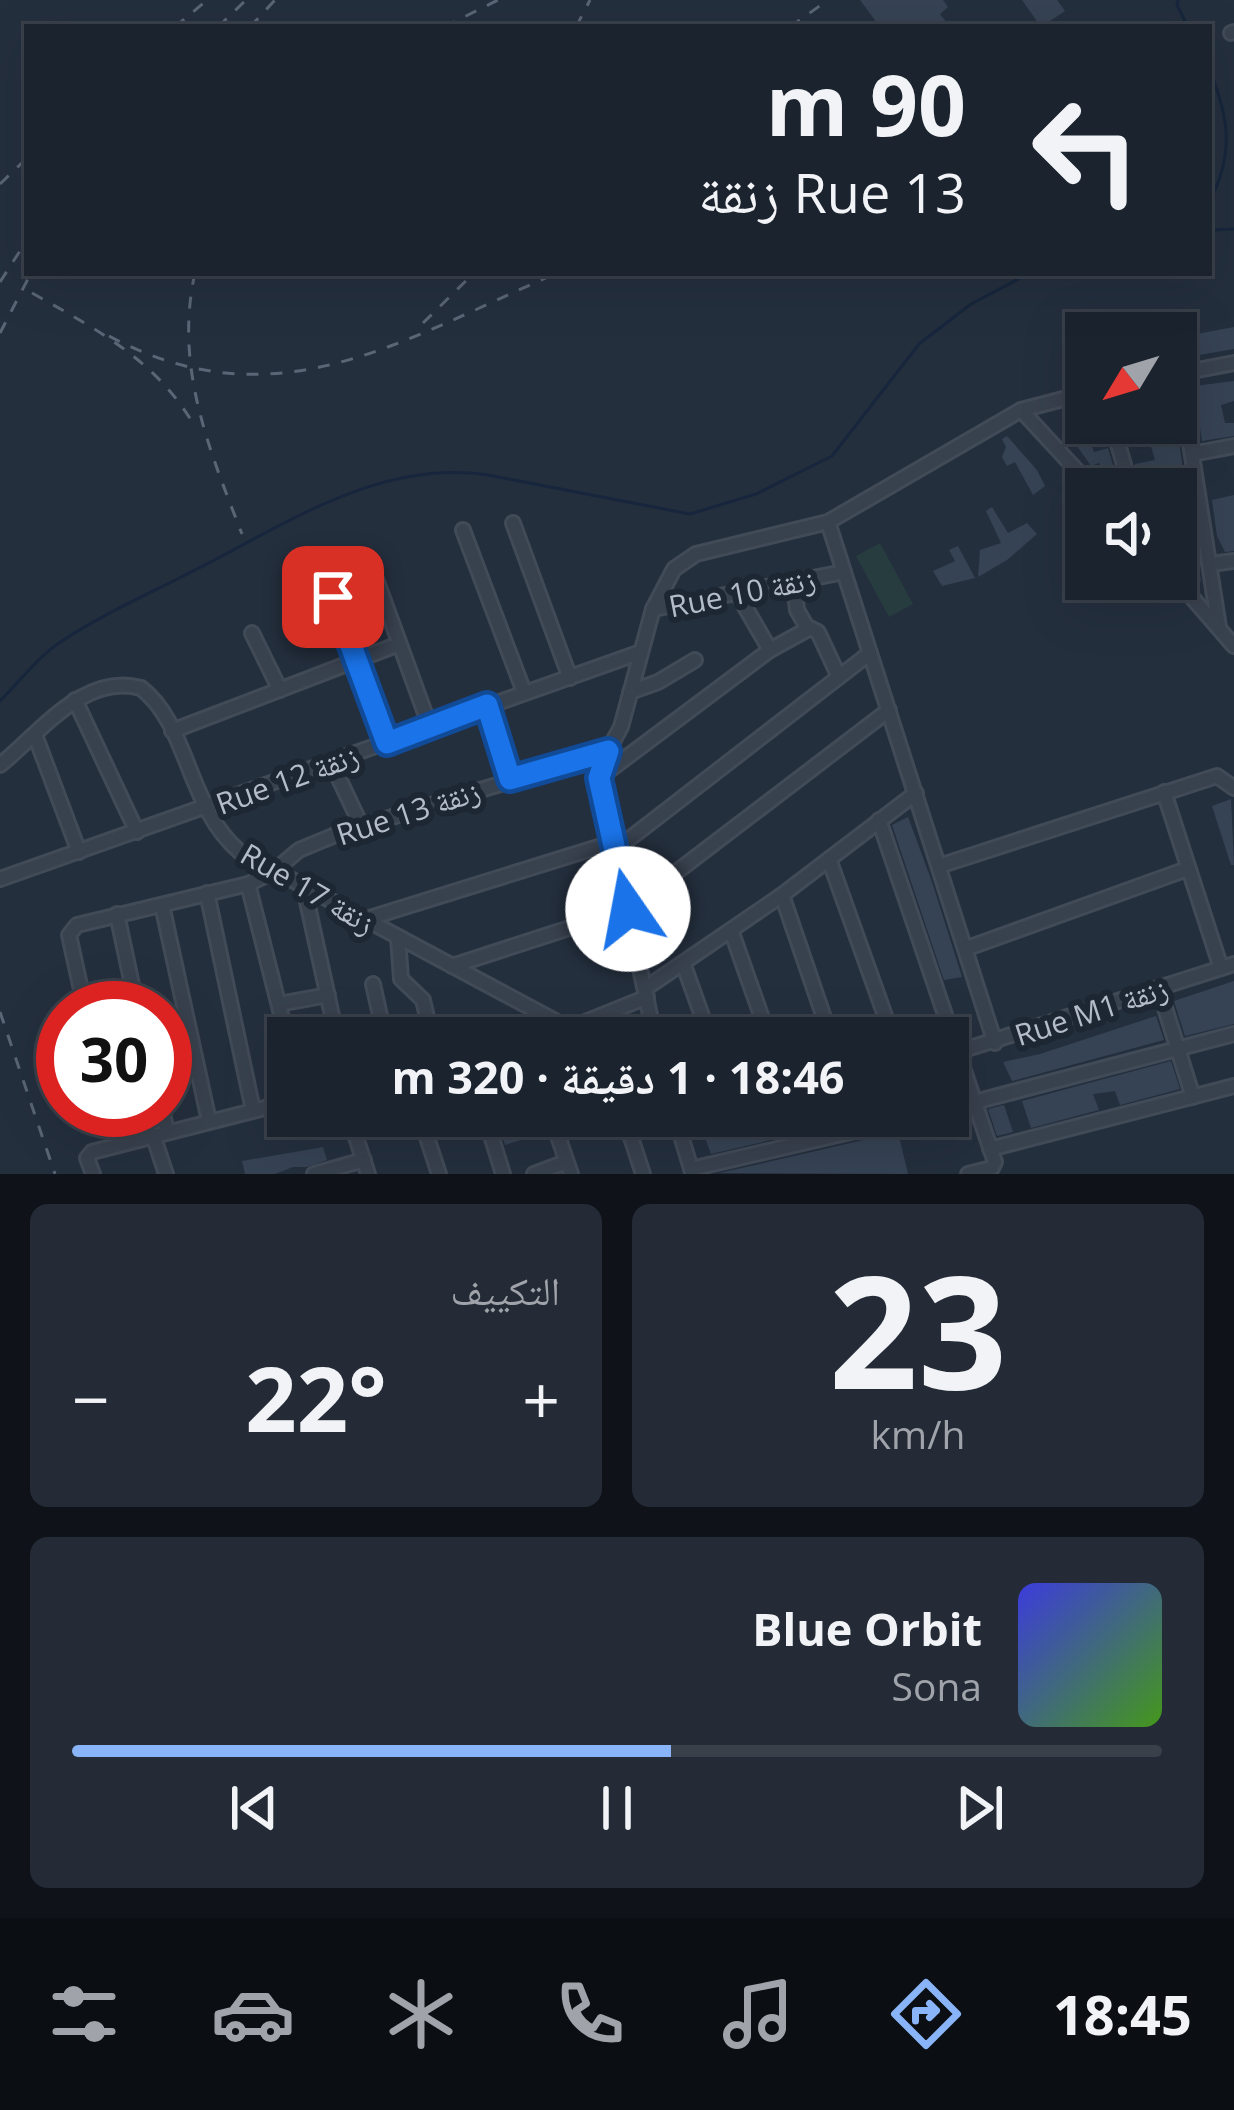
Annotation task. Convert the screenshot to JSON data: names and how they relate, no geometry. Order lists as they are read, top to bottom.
{
  "streets": {
    "street": [
      "Rue 10 زنقة",
      "Rue 12 زنقة",
      "Rue 13 زنقة",
      "Rue 17 زنقة",
      "Rue M1 زنقة"
    ]
  },
  "crossings": [
    ["Rue 10 زنقة", "Rue 12 زنقة"],
    ["Rue 10 زنقة", "Rue 13 زنقة"],
    ["Rue 12 زنقة", "Rue 17 زنقة"],
    ["Rue 13 زنقة", "Rue 17 زنقة"]
  ],
  "north": "bottom left",
  "page": {
    "turn": ["90 m", "Rue 13 زنقة"],
    "limit": "30",
    "trip": "18:46 · 1 دقيقة · 320 m",
    "tile": [
      ["23", "km/h"],
      "التكييف"
    ],
    "heat": ["−", "22°", "+"],
    "song": ["Blue Orbit", "Sona"],
    "tabs": "18:45"
  }
}
